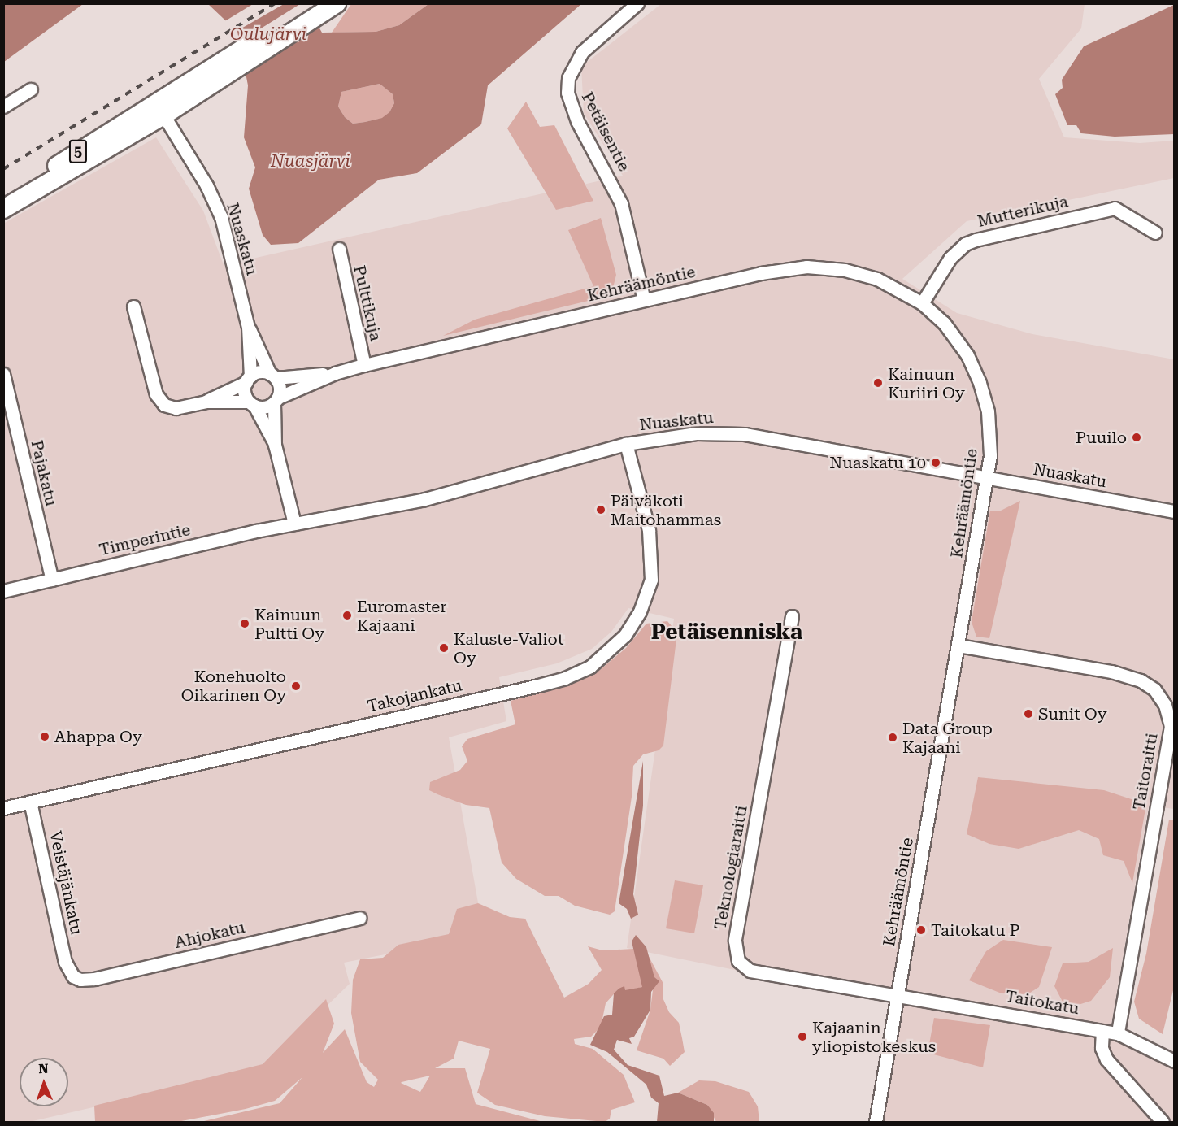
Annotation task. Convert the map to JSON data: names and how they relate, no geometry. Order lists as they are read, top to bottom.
{
  "streets": {
    "highway": ["5"],
    "street": [
      "Petäisentie",
      "Mutterikuja",
      "Nuaskatu",
      "Kehräämöntie",
      "Pulttikuja",
      "Pajakatu",
      "Timperintie",
      "Takojankatu",
      "Taitoraitti",
      "Teknologiaraitti",
      "Veistäjänkatu",
      "Ahjokatu",
      "Taitokatu"
    ]
  },
  "crossings": [
    ["Petäisentie", "Kehräämöntie"],
    ["5", "Nuaskatu"],
    ["Mutterikuja", "Kehräämöntie"],
    ["Nuaskatu", "Kehräämöntie"],
    ["Nuaskatu", "Timperintie"],
    ["Nuaskatu", "Takojankatu"],
    ["Kehräämöntie", "Pulttikuja"],
    ["Kehräämöntie", "Taitoraitti"],
    ["Kehräämöntie", "Teknologiaraitti"],
    ["Kehräämöntie", "Taitokatu"],
    ["Pajakatu", "Timperintie"],
    ["Takojankatu", "Veistäjänkatu"],
    ["Taitoraitti", "Taitokatu"],
    ["Teknologiaraitti", "Taitokatu"],
    ["Veistäjänkatu", "Ahjokatu"]
  ],
  "districts": ["Petäisenniska"],
  "water": ["Oulujärvi", "Nuasjärvi"],
  "places": [
    "Kainuun Kuriiri Oy",
    "Puuilo",
    "Nuaskatu 10",
    "Päiväkoti Maitohammas",
    "Euromaster Kajaani",
    "Kainuun Pultti Oy",
    "Kaluste-Valiot Oy",
    "Konehuolto Oikarinen Oy",
    "Sunit Oy",
    "Ahappa Oy",
    "Data Group Kajaani",
    "Taitokatu P",
    "Kajaanin yliopistokeskus"
  ],
  "north": "top"
}
